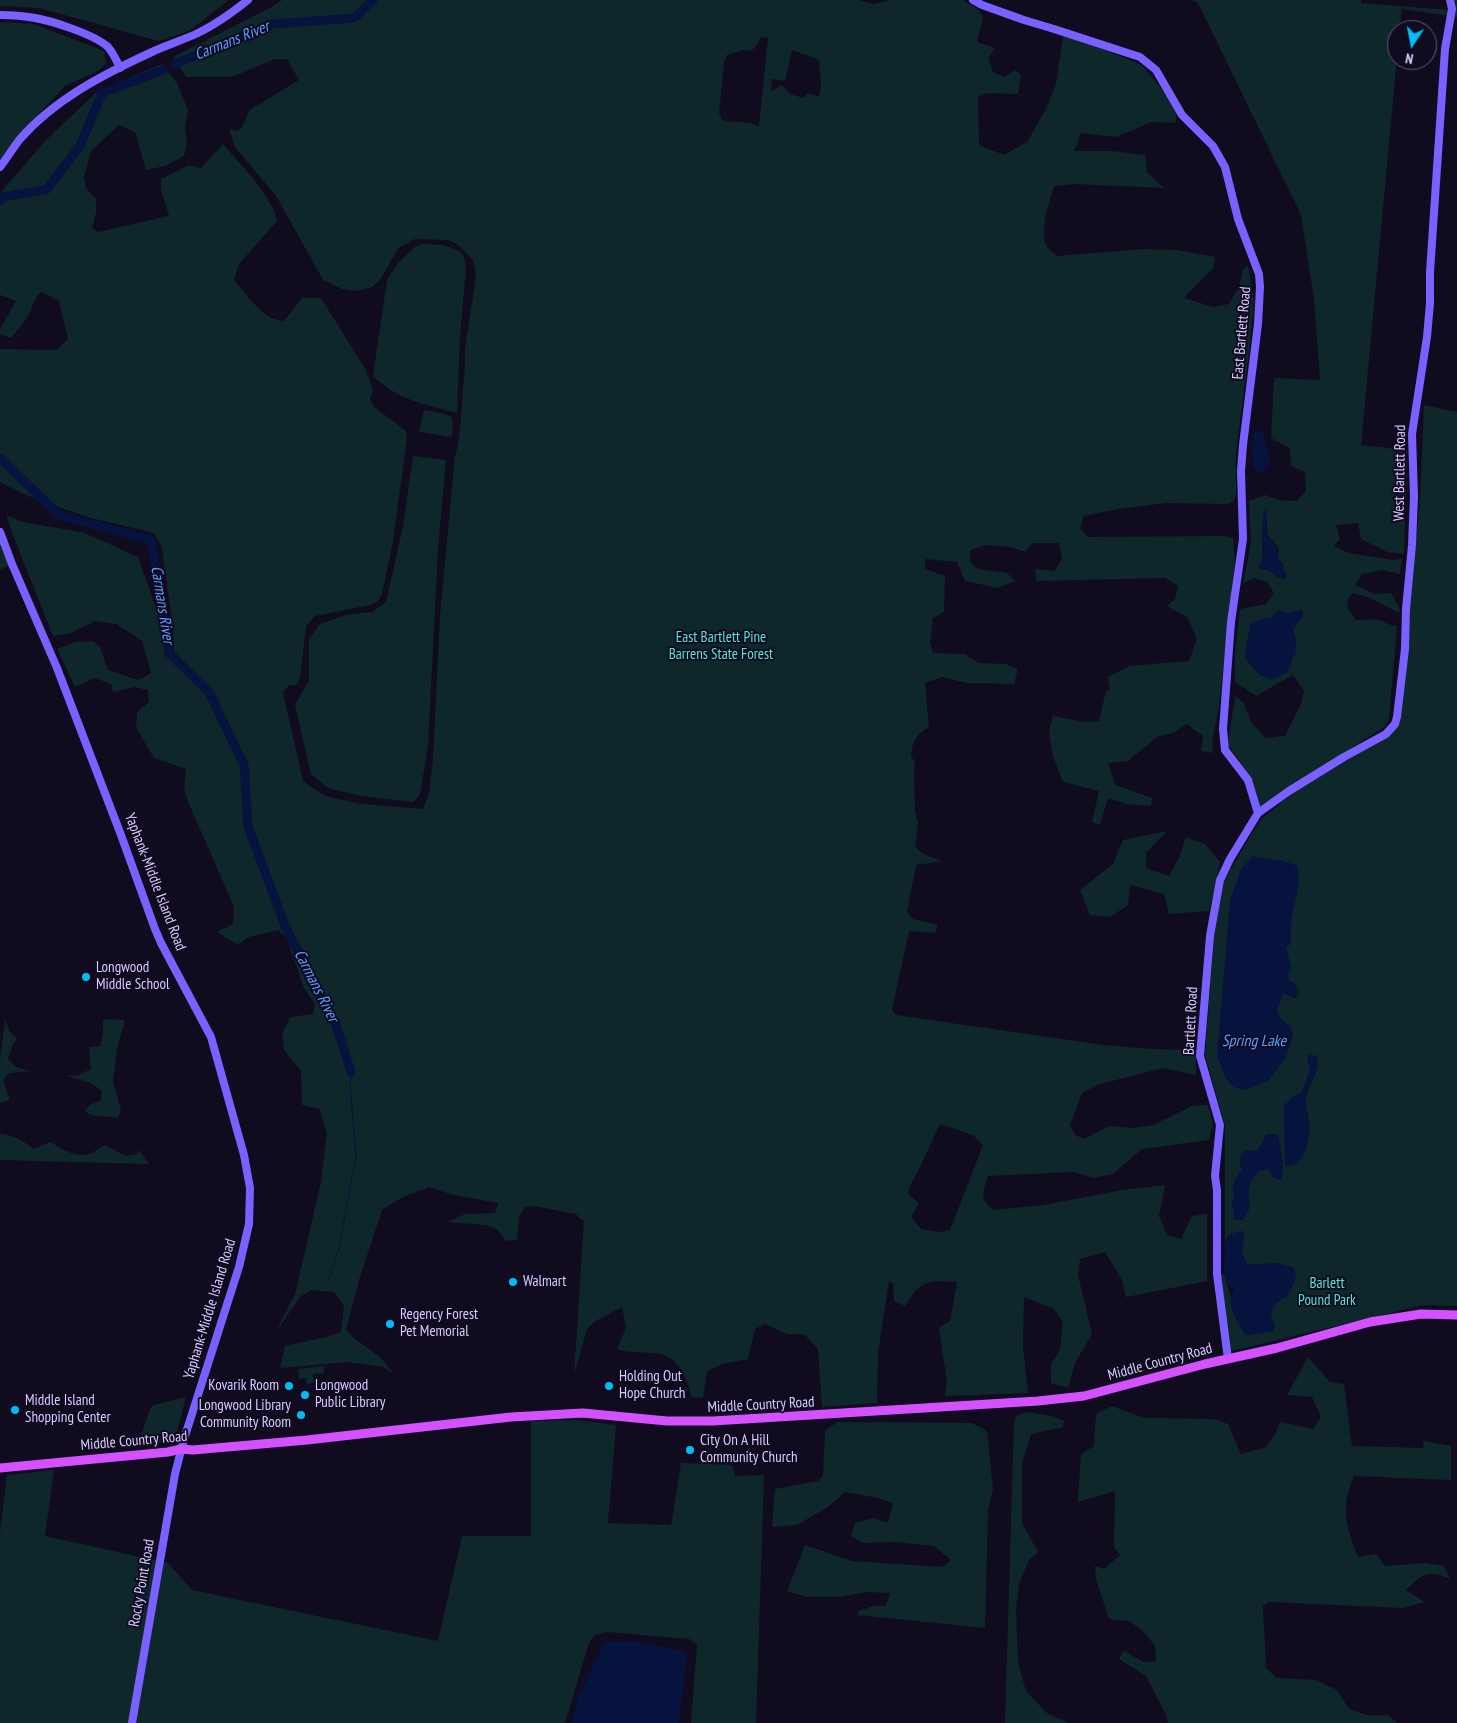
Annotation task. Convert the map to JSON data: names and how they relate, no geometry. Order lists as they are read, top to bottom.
{
  "streets": {
    "main road": ["Middle Country Road"],
    "street": [
      "East Bartlett Road",
      "West Bartlett Road",
      "Yaphank-Middle Island Road",
      "Bartlett Road",
      "Rocky Point Road"
    ]
  },
  "crossings": [
    ["East Bartlett Road", "West Bartlett Road"],
    ["East Bartlett Road", "Bartlett Road"],
    ["West Bartlett Road", "Bartlett Road"],
    ["Yaphank-Middle Island Road", "Middle Country Road"],
    ["Yaphank-Middle Island Road", "Rocky Point Road"],
    ["Bartlett Road", "Middle Country Road"],
    ["Middle Country Road", "Rocky Point Road"]
  ],
  "water": ["Carmans River", "Spring Lake"],
  "parks": ["East Bartlett Pine Barrens State Forest", "Barlett Pound Park"],
  "places": [
    "Longwood Middle School",
    "Walmart",
    "Regency Forest Pet Memorial",
    "Kovarik Room",
    "Holding Out Hope Church",
    "Longwood Public Library",
    "Middle Island Shopping Center",
    "Longwood Library Community Room",
    "City On A Hill Community Church"
  ],
  "north": "bottom"
}
